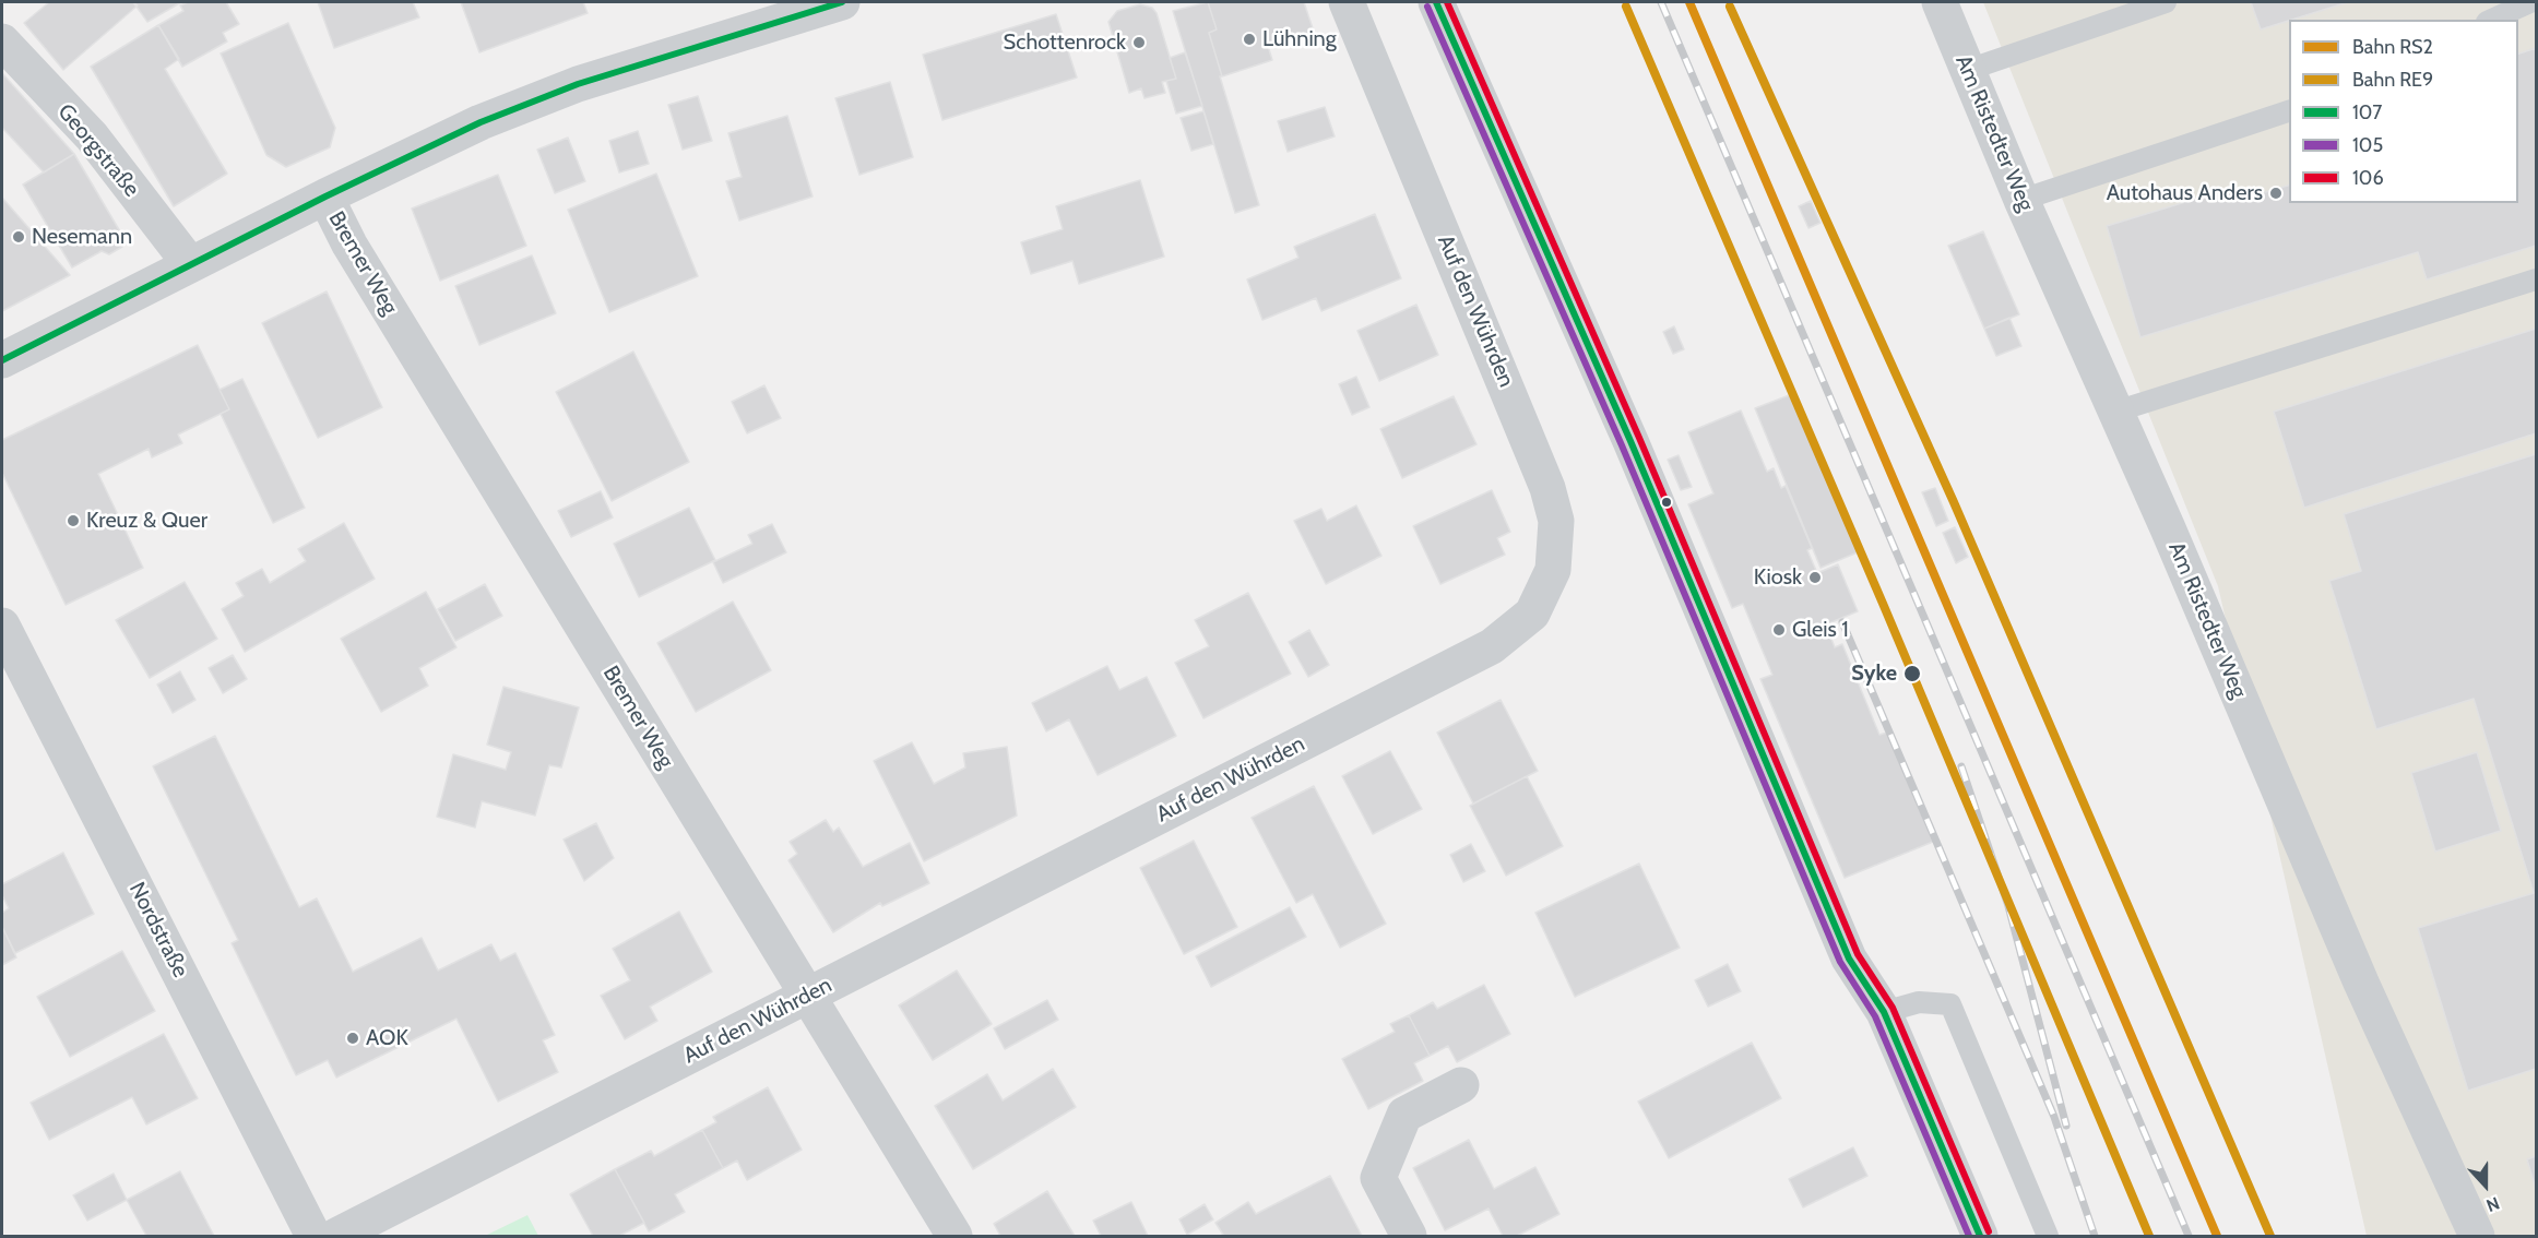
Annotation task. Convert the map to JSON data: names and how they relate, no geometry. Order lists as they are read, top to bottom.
{
  "streets": {
    "street": [
      "Am Ristedter Weg",
      "Georgstraße",
      "Bremer Weg",
      "Auf den Wührden",
      "Nordstraße"
    ]
  },
  "crossings": [
    ["Bremer Weg", "Auf den Wührden"]
  ],
  "places": [
    "Lühning",
    "Schottenrock",
    "Autohaus Anders",
    "Nesemann",
    "Kreuz & Quer",
    "Kiosk",
    "Gleis 1",
    "Syke",
    "AOK"
  ],
  "lines": [
    "rail line RS2",
    "transit line 107",
    "transit line 106",
    "rail line RE9",
    "transit line 105"
  ],
  "legend": [
    "Bahn RS2",
    "Bahn RE9",
    "107",
    "105",
    "106"
  ],
  "north": "bottom"
}
